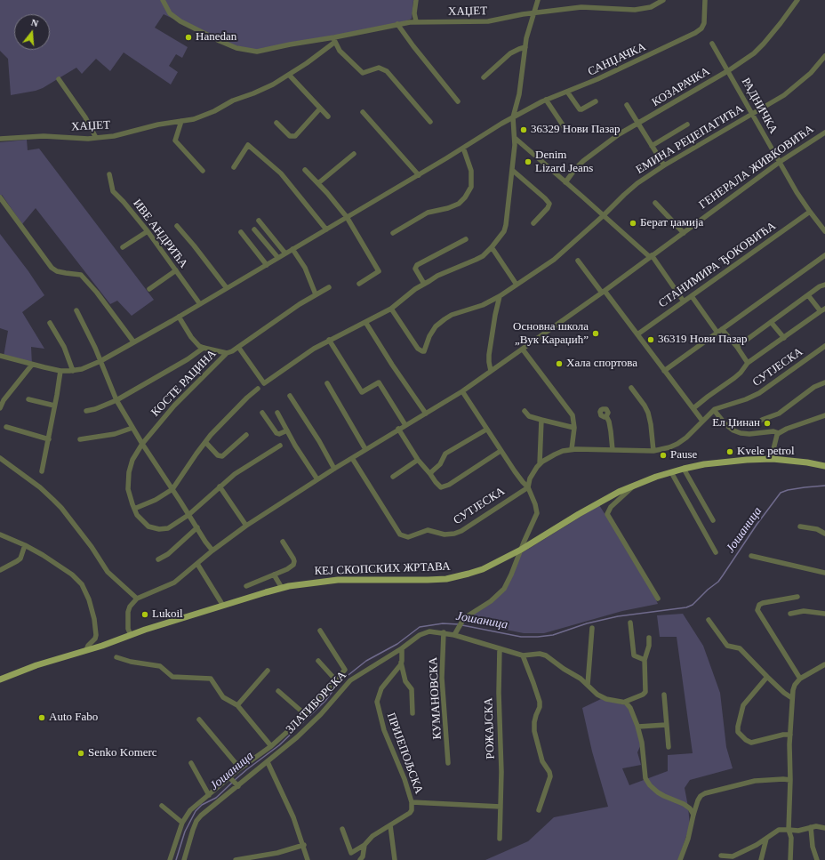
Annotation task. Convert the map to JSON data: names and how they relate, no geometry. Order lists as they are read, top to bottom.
{
  "streets": {
    "main road": ["КЕЈ СКОПСКИХ ЖРТАВА"],
    "street": [
      "ХАЏЕТ",
      "САНЏАЧКА",
      "КОЗАРАЧКА",
      "РАДНИЧКА",
      "ЕМИНА РЕЏЕПАГИЋА",
      "ГЕНЕРАЛА ЖИВКОВИЋА",
      "ИВЕ АНДРИЋА",
      "СТАНИМИРА ЂОКОВИЋА",
      "СУТЈЕСКА",
      "КОСТЕ РАЦИНА",
      "КУМАНОВСКА",
      "ЗЛАТИБОРСКА",
      "РОЖАЈСКА",
      "ПРИЈЕПОЉСКА"
    ]
  },
  "crossings": [
    ["КОЗАРАЧКА", "РАДНИЧКА"],
    ["РАДНИЧКА", "ЕМИНА РЕЏЕПАГИЋА"],
    ["РАДНИЧКА", "ГЕНЕРАЛА ЖИВКОВИЋА"],
    ["РАДНИЧКА", "СТАНИМИРА ЂОКОВИЋА"],
    ["ГЕНЕРАЛА ЖИВКОВИЋА", "СУТЈЕСКА"],
    ["СТАНИМИРА ЂОКОВИЋА", "СУТЈЕСКА"],
    ["ЗЛАТИБОРСКА", "ПРИЈЕПОЉСКА"]
  ],
  "water": ["Јошаница"],
  "places": [
    "Hanedan",
    "36329 Нови Пазар",
    "Denim Lizard Jeans",
    "Берат џамија",
    "Основна школа „Вук Караџић”",
    "36319 Нови Пазар",
    "Хала спортова",
    "Ел Џинан",
    "Kvele petrol",
    "Pause",
    "Lukoil",
    "Auto Fabo",
    "Senko Komerc"
  ],
  "north": "top"
}
